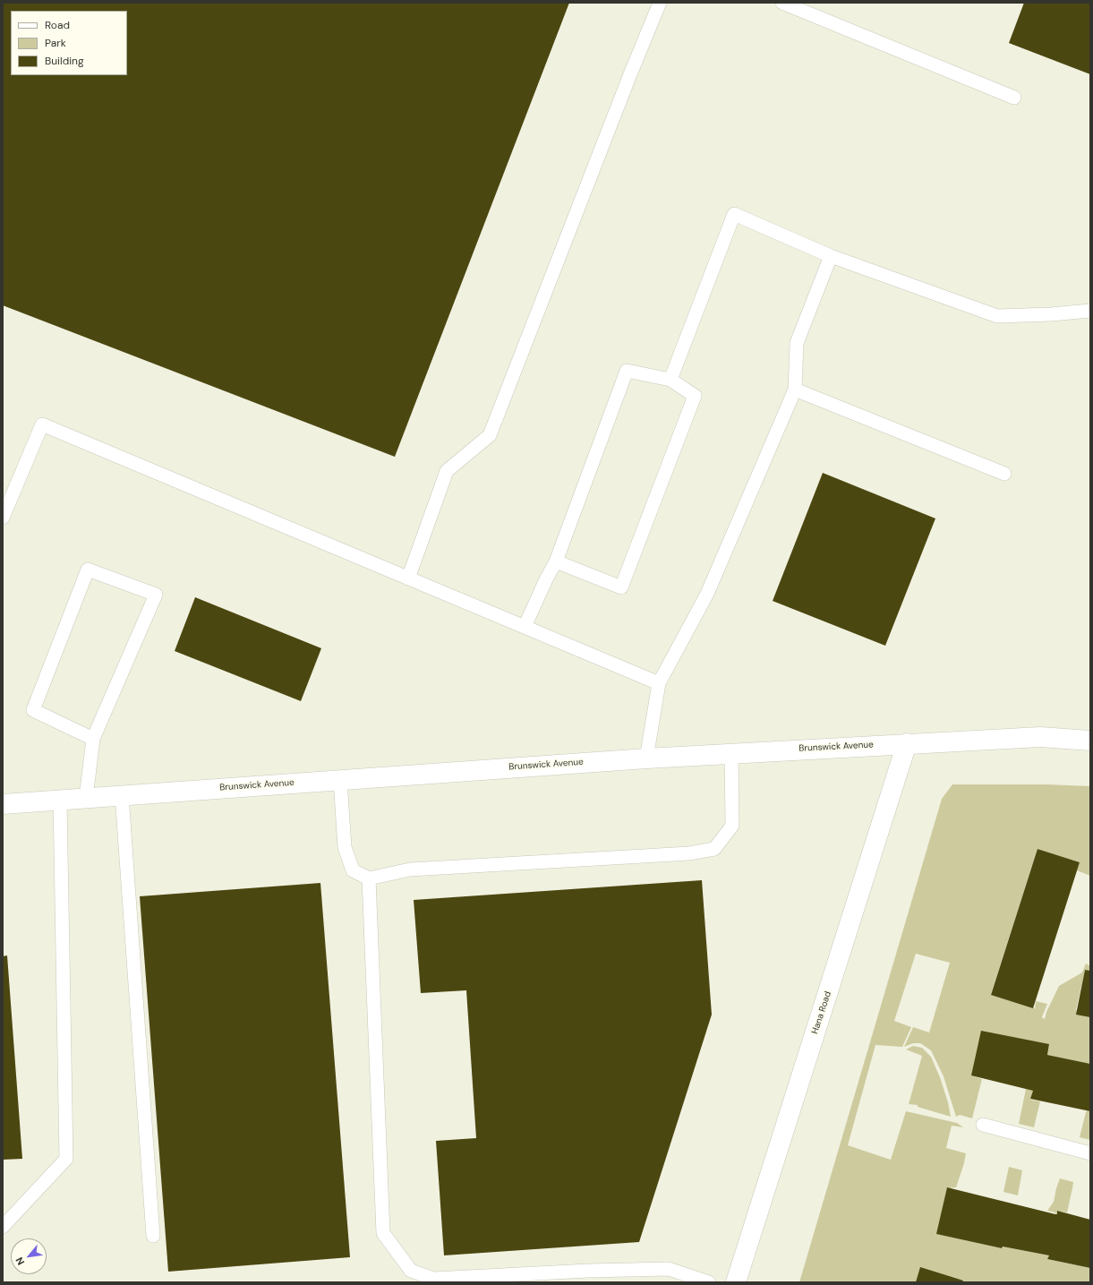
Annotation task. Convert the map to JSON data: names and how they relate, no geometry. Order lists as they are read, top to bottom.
{
  "streets": {
    "street": ["Brunswick Avenue", "Hana Road"]
  },
  "crossings": [
    ["Brunswick Avenue", "Hana Road"]
  ],
  "legend": ["Road", "Park", "Building"],
  "north": "bottom left"
}
